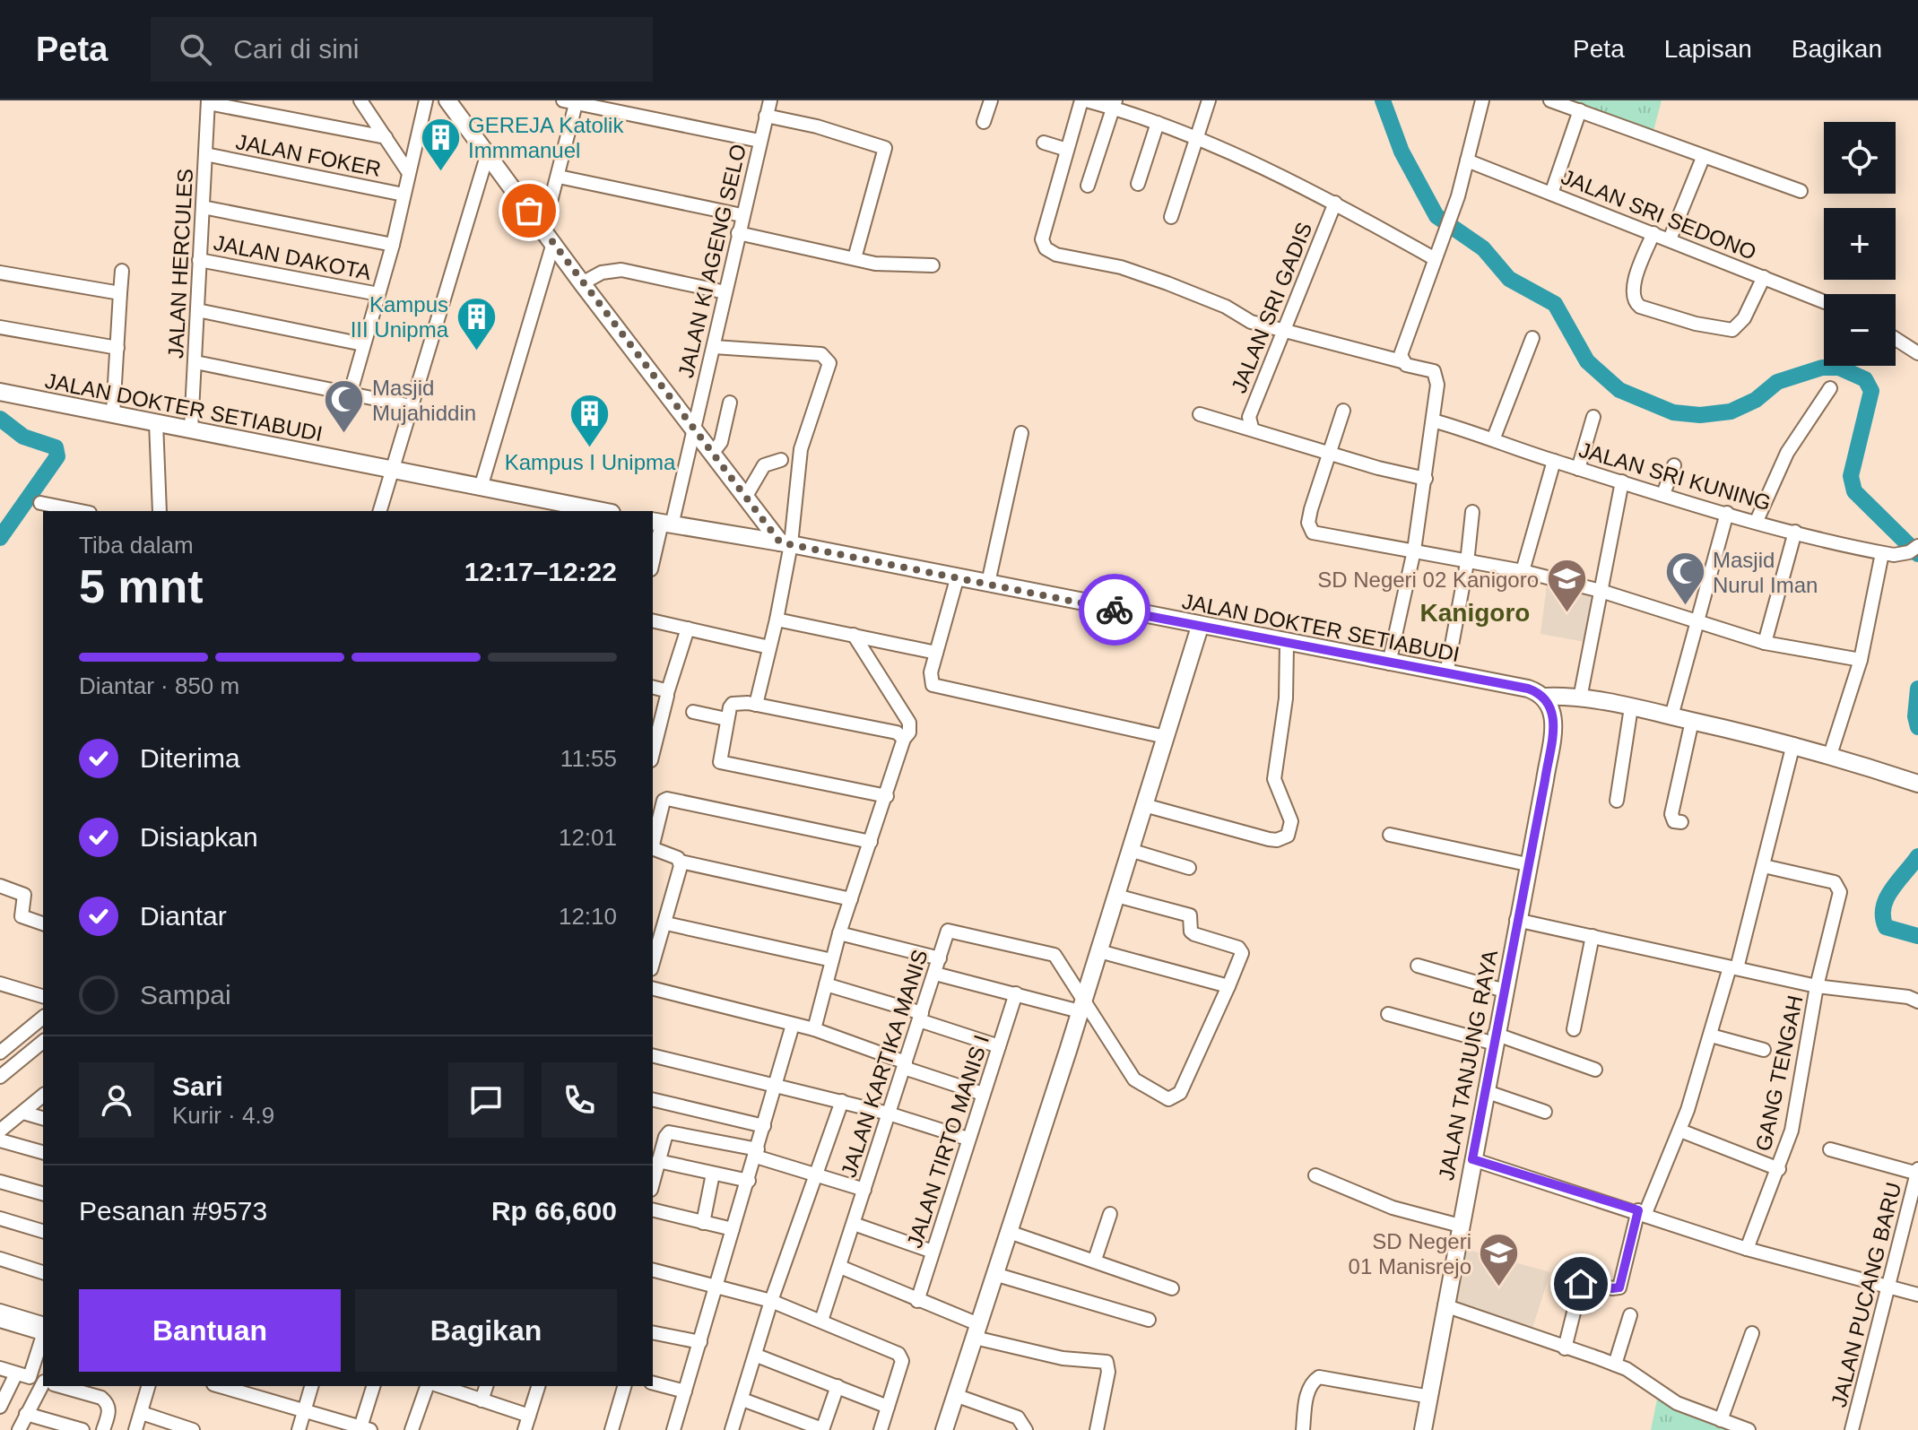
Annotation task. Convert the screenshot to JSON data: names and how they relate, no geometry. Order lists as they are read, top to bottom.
{
  "streets": {
    "main road": ["JALAN DOKTER SETIABUDI", "JALAN TANJUNG RAYA"],
    "street": [
      "JALAN FOKER",
      "JALAN SRI SEDONO",
      "JALAN DAKOTA",
      "JALAN KI AGENG SELO",
      "JALAN HERCULES",
      "JALAN SRI GADIS",
      "JALAN SRI KUNING",
      "JALAN KARTIKA MANIS",
      "GANG TENGAH",
      "JALAN TIRTO MANIS I",
      "JALAN PUCANG BARU"
    ]
  },
  "crossings": [
    ["JALAN FOKER", "JALAN HERCULES"],
    ["JALAN DAKOTA", "JALAN HERCULES"],
    ["JALAN KI AGENG SELO", "JALAN DOKTER SETIABUDI"],
    ["JALAN HERCULES", "JALAN DOKTER SETIABUDI"],
    ["JALAN DOKTER SETIABUDI", "JALAN TANJUNG RAYA"]
  ],
  "districts": ["Kanigoro"],
  "places": {
    "building": ["GEREJA Katolik Immmanuel", "Kampus III Unipma", "Kampus I Unipma"],
    "mosque": ["Masjid Mujahiddin", "Masjid Nurul Iman"],
    "school or university": ["SD Negeri 02 Kanigoro", "SD Negeri 01 Manisrejo"]
  },
  "page": {
    "header": "Peta",
    "search": "Cari di sini",
    "nav": ["Peta", "Lapisan", "Bagikan"],
    "map_buttons": ["+", "−"],
    "heading": ["5 mnt", "Tiba dalam", "12:17–12:22"],
    "panel": [
      "Sari",
      "Kurir · 4.9",
      "Pesanan #9573",
      "Rp 66,600"
    ],
    "bar": "Diantar · 850 m",
    "list": [
      ["Diterima", "11:55"],
      ["Disiapkan", "12:01"],
      ["Diantar", "12:10"],
      "Sampai"
    ],
    "buttons": ["Bantuan", "Bagikan"]
  }
}
